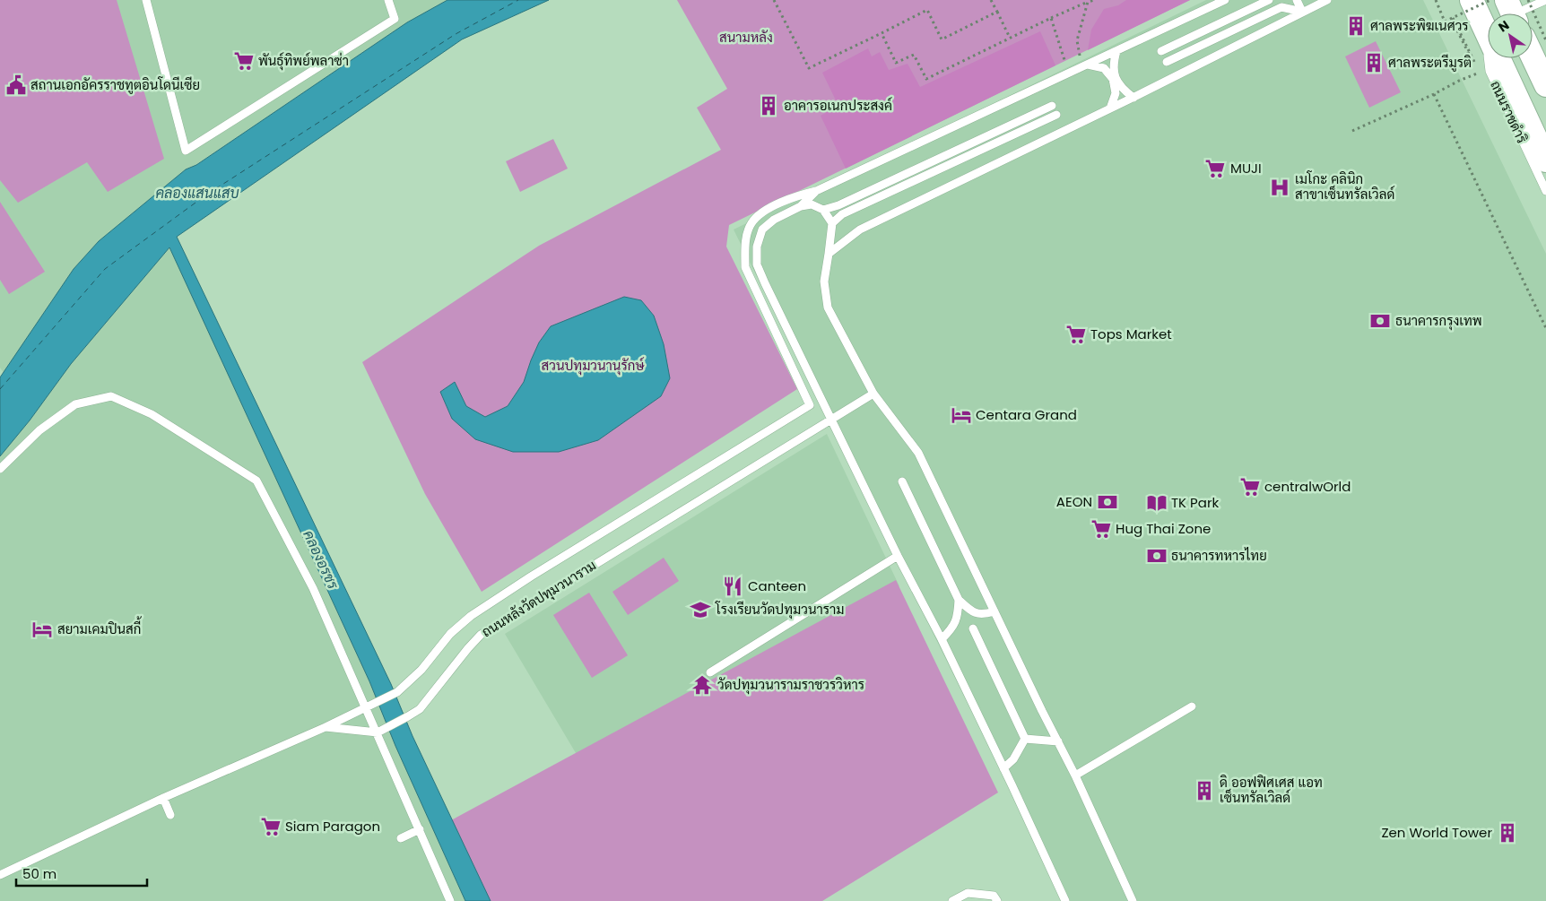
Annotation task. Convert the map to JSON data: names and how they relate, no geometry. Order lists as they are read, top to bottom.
{
  "streets": {
    "main road": ["ถนนราชดำริ"],
    "lane": ["ถนนหลังวัดปทุมวนาราม"]
  },
  "water": ["คลองแสนแสบ", "คลองอรชร"],
  "parks": ["สนามหลัง", "สวนปทุมวนานุรักษ์"],
  "places": {
    "building": [
      "ศาลพระพิฆเนศวร",
      "ศาลพระตรีมูรติ",
      "อาคารอเนกประสงค์",
      "ดิ ออฟฟิศเศส แอท เซ็นทรัลเวิลด์",
      "Zen World Tower"
    ],
    "supermarket": [
      "พันธุ์ทิพย์พลาซ่า",
      "MUJI",
      "Tops Market",
      "centralwOrld",
      "Hug Thai Zone",
      "Siam Paragon"
    ],
    "public building": ["สถานเอกอัครราชทูตอินโดนีเซีย"],
    "hospital": ["เมโกะ คลินิก สาขาเซ็นทรัลเวิลด์"],
    "bank": ["ธนาคารกรุงเทพ", "AEON", "ธนาคารทหารไทย"],
    "hotel": ["Centara Grand", "สยามเคมปินสกี้"],
    "library": ["TK Park"],
    "restaurant": ["Canteen"],
    "school or university": ["โรงเรียนวัดปทุมวนาราม"],
    "temple": ["วัดปทุมวนารามราชวรวิหาร"]
  },
  "scale_bar": "50 m",
  "north": "top left"
}
